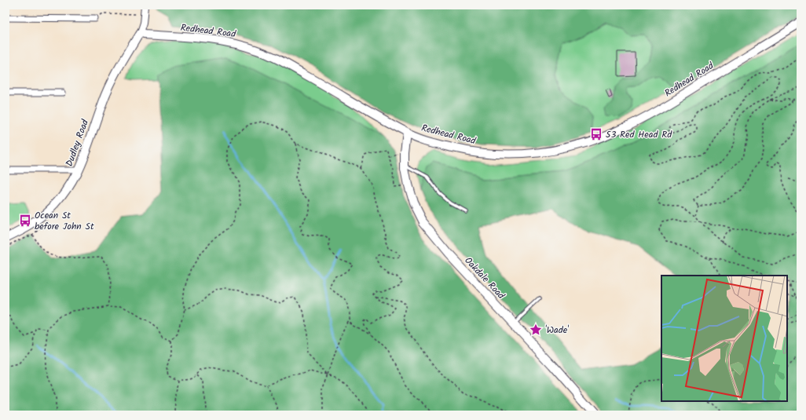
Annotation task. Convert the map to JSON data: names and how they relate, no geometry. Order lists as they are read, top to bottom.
{
  "streets": {
    "main road": ["Redhead Road", "Dudley Road", "Oakdale Road"]
  },
  "crossings": [
    ["Redhead Road", "Dudley Road"],
    ["Redhead Road", "Oakdale Road"]
  ],
  "places": {
    "bus stop": ["53 Red Head Rd", "Ocean St before John St"],
    "place": ["'Wade'"]
  }
}
